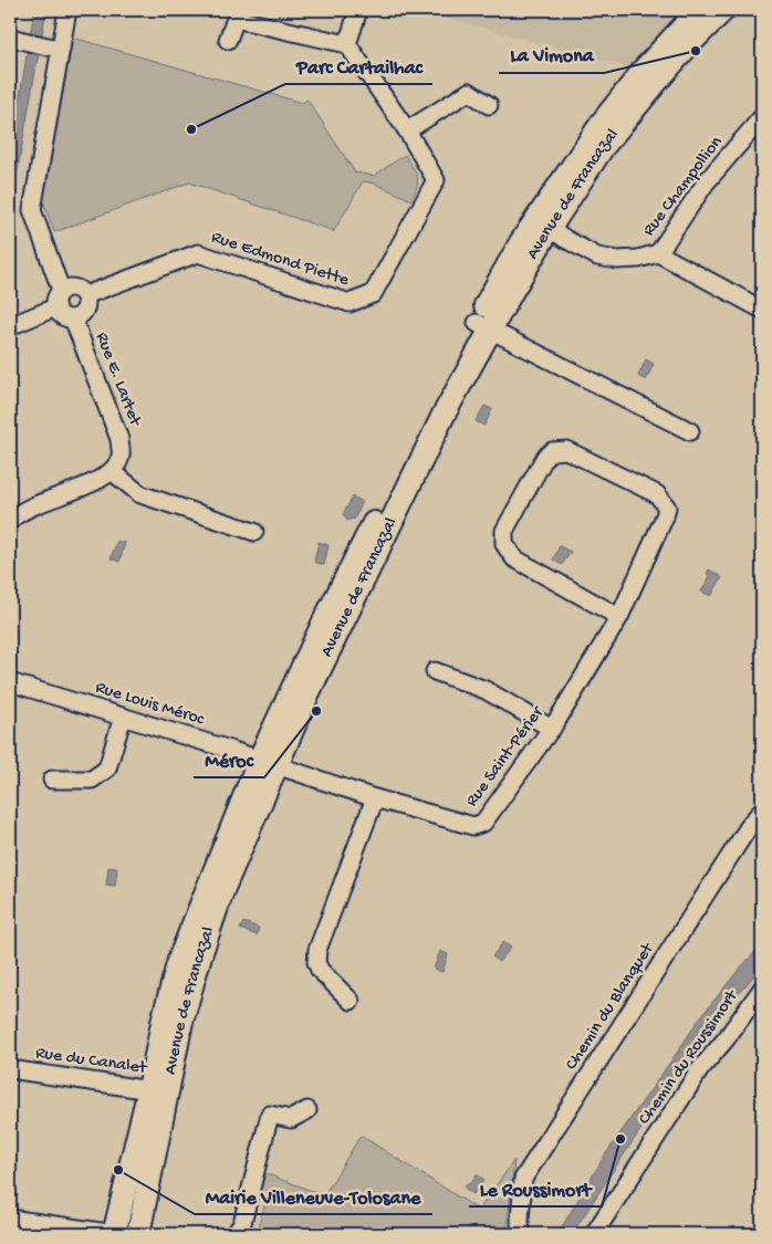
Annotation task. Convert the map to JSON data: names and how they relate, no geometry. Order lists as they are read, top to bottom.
{
  "streets": {
    "main road": ["Avenue de Francazal"],
    "street": [
      "Rue Champollion",
      "Rue Edmond Piette",
      "Rue E. Lartet",
      "Rue Louis Méroc",
      "Rue Saint-Périer",
      "Chemin du Blanquet",
      "Chemin du Roussimort",
      "Rue du Canalet"
    ]
  },
  "crossings": [
    ["Rue Champollion", "Avenue de Francazal"],
    ["Avenue de Francazal", "Rue Louis Méroc"],
    ["Avenue de Francazal", "Rue Saint-Périer"],
    ["Avenue de Francazal", "Rue du Canalet"],
    ["Rue Edmond Piette", "Rue E. Lartet"],
    ["Rue Louis Méroc", "Rue Saint-Périer"]
  ],
  "places": [
    "La Vimona",
    "Parc Cartailhac",
    "Méroc",
    "Le Roussimort",
    "Mairie Villeneuve-Tolosane"
  ]
}
